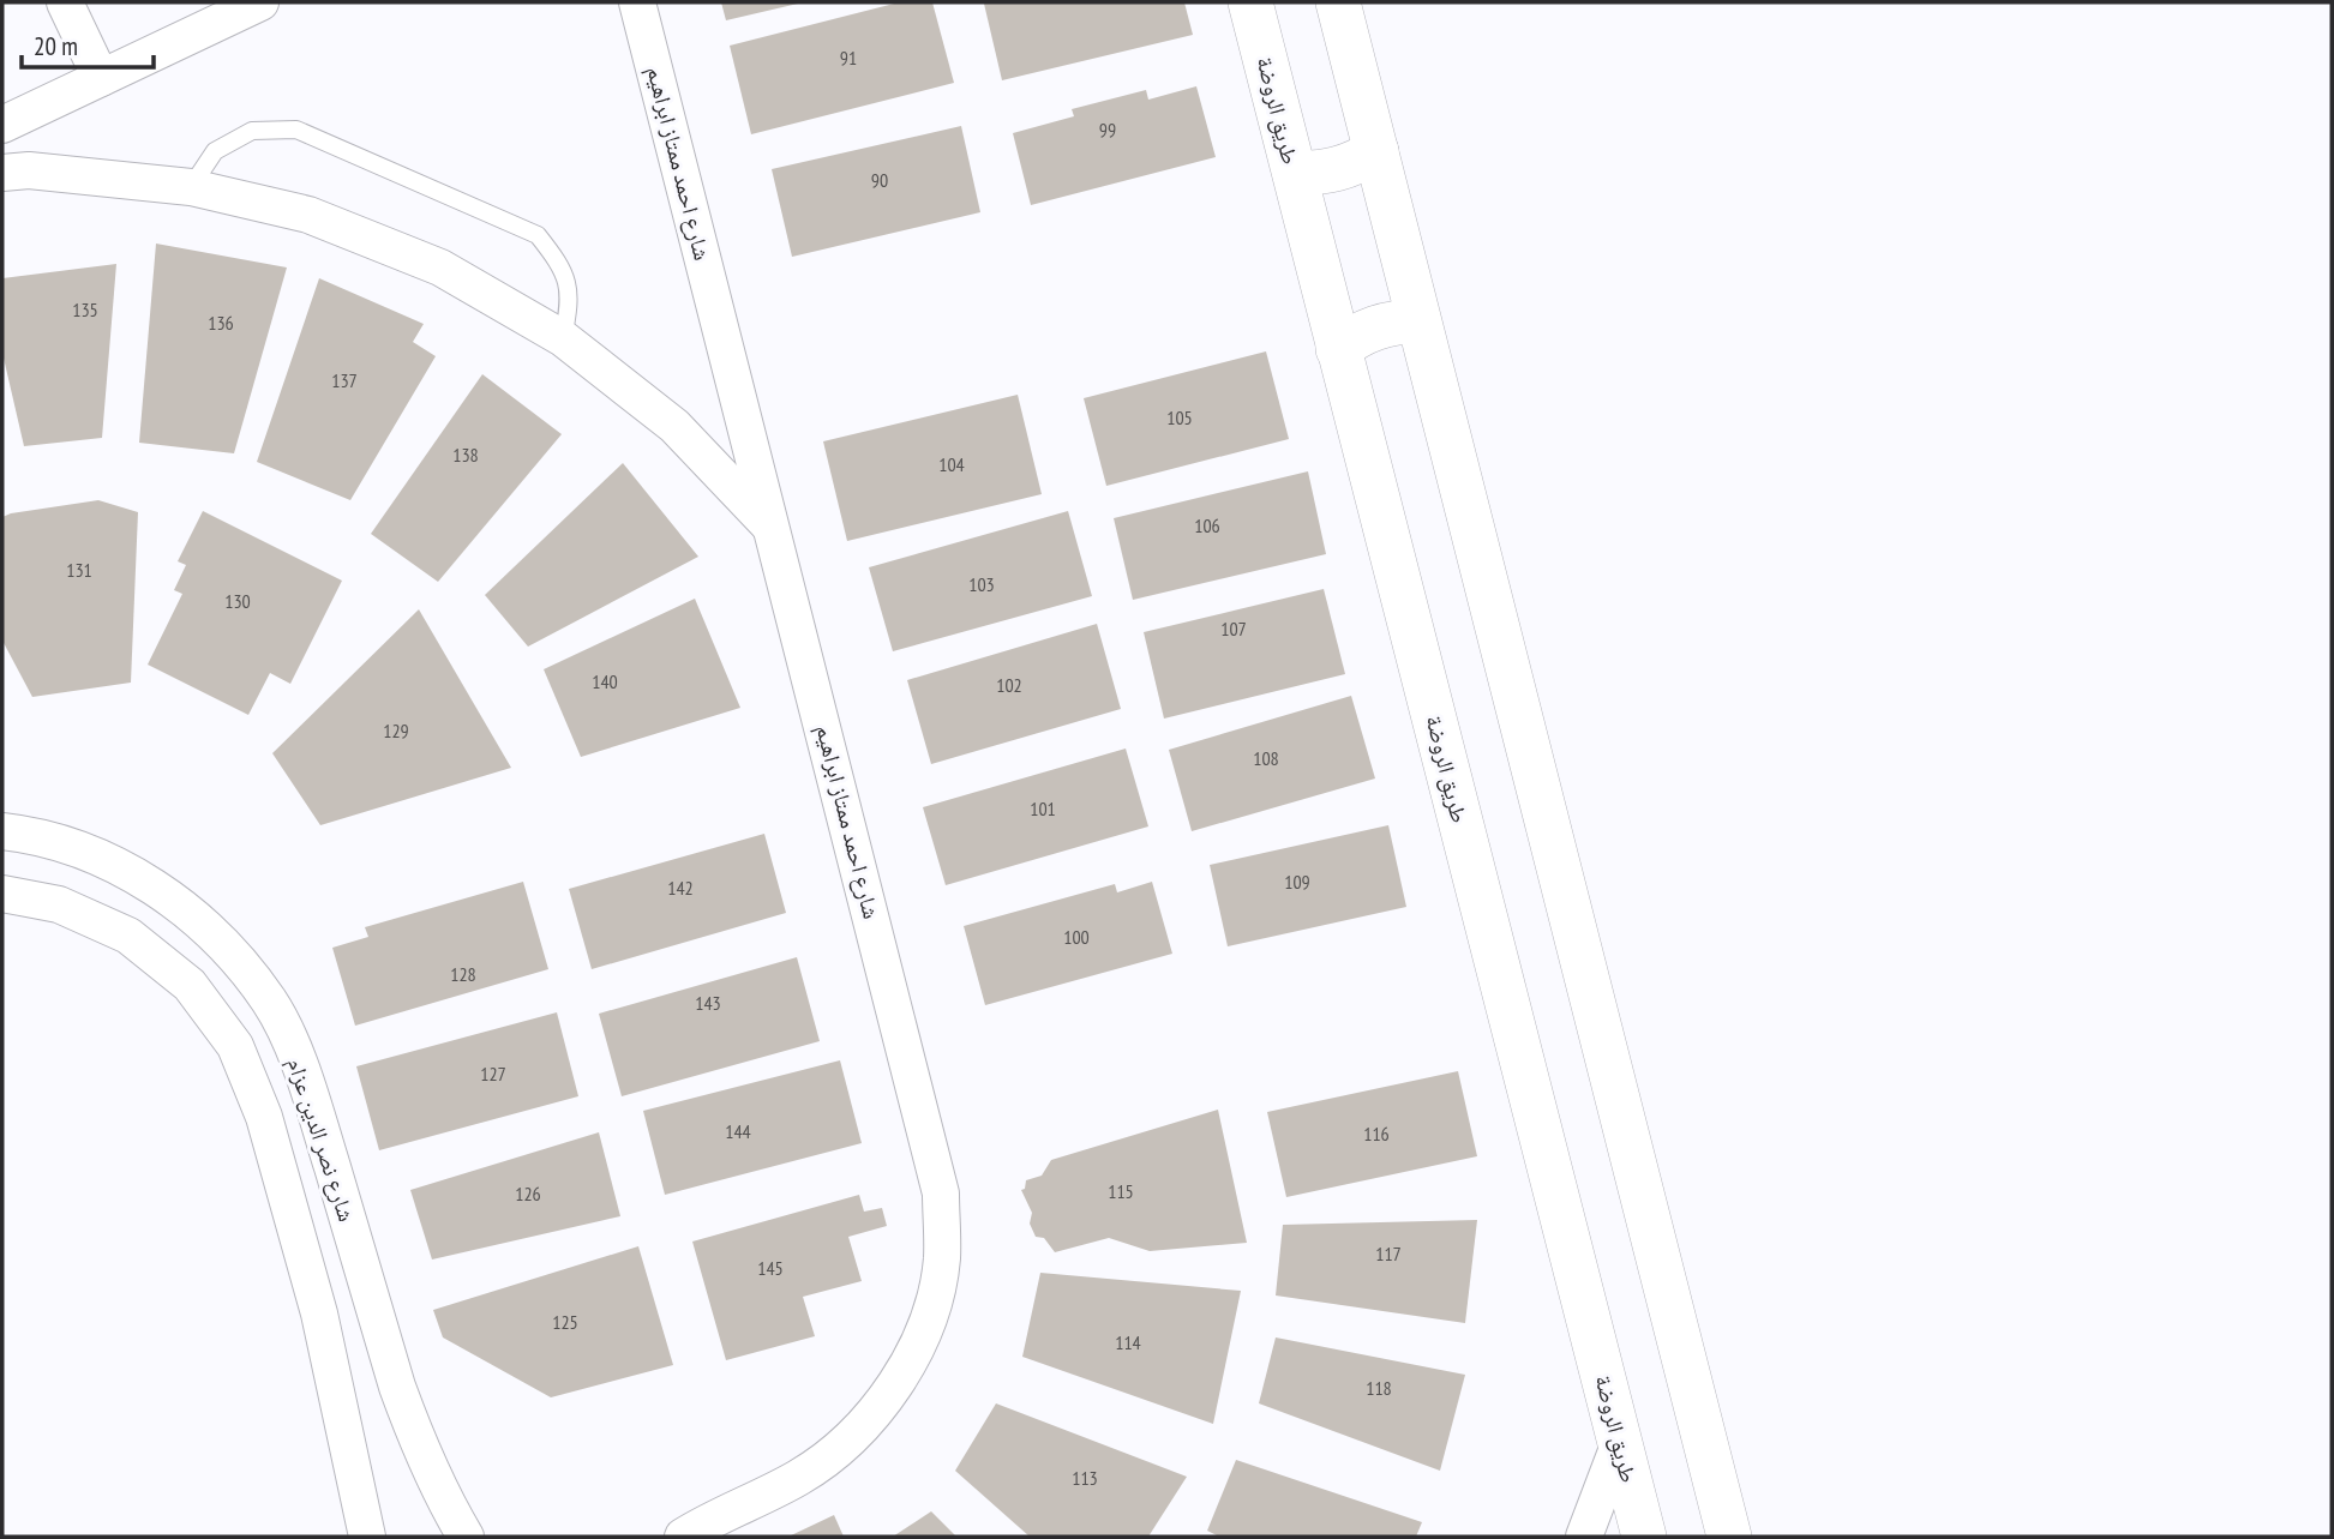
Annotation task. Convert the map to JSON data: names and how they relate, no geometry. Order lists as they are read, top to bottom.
{
  "streets": {
    "street": ["طريق الروضة", "شارع احمد ممتاز ابراهيم", "شارع نصر الدين عزام"]
  },
  "house_numbers": [
    "91",
    "99",
    "90",
    "135",
    "136",
    "137",
    "105",
    "138",
    "104",
    "106",
    "131",
    "103",
    "130",
    "107",
    "140",
    "102",
    "129",
    "108",
    "101",
    "109",
    "142",
    "100",
    "128",
    "143",
    "127",
    "144",
    "116",
    "115",
    "126",
    "117",
    "145",
    "125",
    "114",
    "118",
    "113"
  ],
  "scale_bar": "20 m"
}
